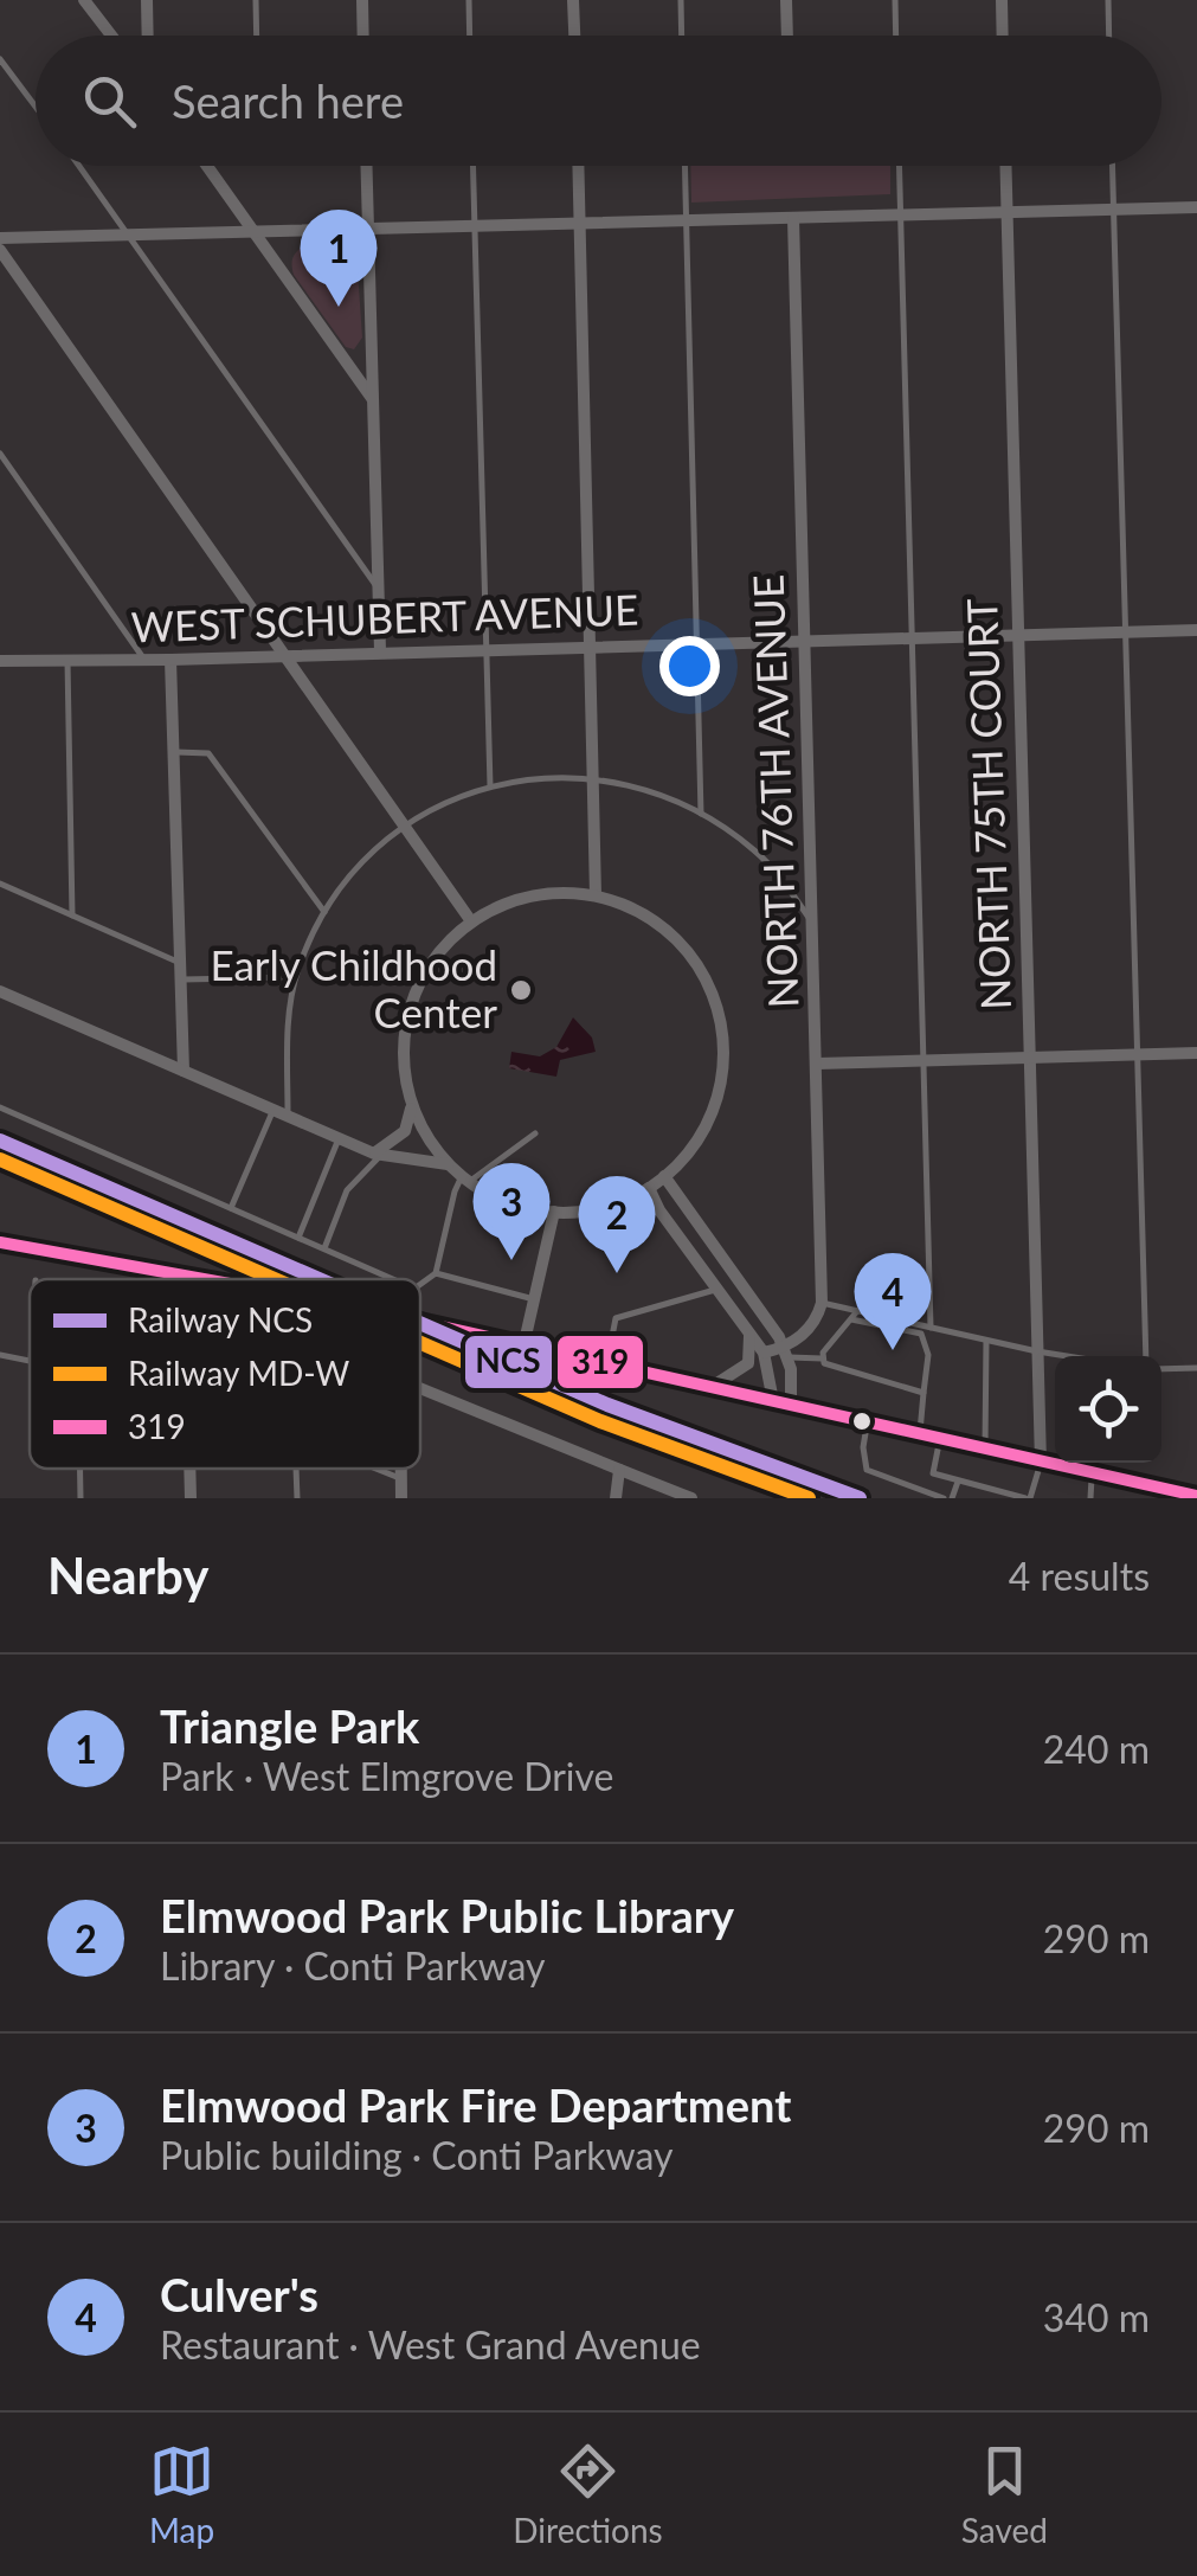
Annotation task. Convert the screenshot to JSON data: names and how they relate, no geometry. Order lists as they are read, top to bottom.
{
  "streets": {
    "street": ["WEST SCHUBERT AVENUE", "NORTH 76TH AVENUE", "NORTH 75TH COURT"]
  },
  "crossings": [
    ["WEST SCHUBERT AVENUE", "NORTH 76TH AVENUE"],
    ["WEST SCHUBERT AVENUE", "NORTH 75TH COURT"]
  ],
  "places": ["Early Childhood Center"],
  "lines": ["rail line NCS", "rail line MD-W", "transit line 319"],
  "legend": ["Railway NCS", "Railway MD-W", "319"],
  "page": {
    "search": "Search here",
    "pins": [
      "1",
      "3",
      "2",
      "4"
    ],
    "heading": ["Nearby", "4 results"],
    "list": [
      {
        "mark": "1",
        "name": "Triangle Park",
        "note": "Park · West Elmgrove Drive",
        "value": "240 m"
      },
      {
        "mark": "2",
        "name": "Elmwood Park Public Library",
        "note": "Library · Conti Parkway",
        "value": "290 m"
      },
      {
        "mark": "3",
        "name": "Elmwood Park Fire Department",
        "note": "Public building · Conti Parkway",
        "value": "290 m"
      },
      {
        "mark": "4",
        "name": "Culver's",
        "note": "Restaurant · West Grand Avenue",
        "value": "340 m"
      }
    ],
    "nav": ["Map", "Directions", "Saved"]
  }
}
